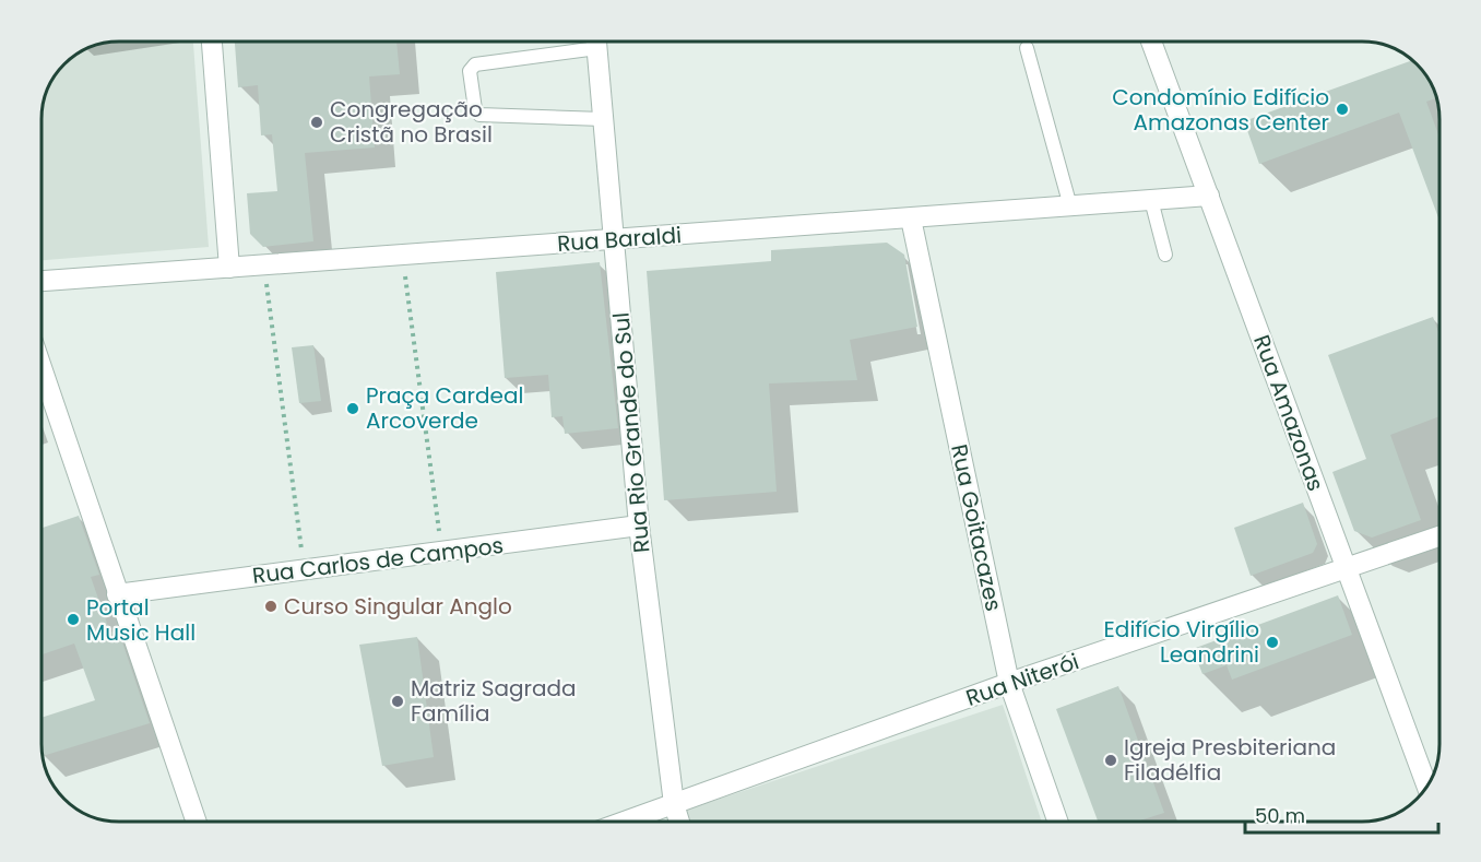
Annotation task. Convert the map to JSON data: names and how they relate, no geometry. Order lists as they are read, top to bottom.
{
  "streets": {
    "street": [
      "Rua Baraldi",
      "Rua Amazonas",
      "Rua Rio Grande do Sul",
      "Rua Goitacazes",
      "Rua Carlos de Campos",
      "Rua Niterói"
    ]
  },
  "crossings": [
    ["Rua Baraldi", "Rua Amazonas"],
    ["Rua Baraldi", "Rua Rio Grande do Sul"],
    ["Rua Baraldi", "Rua Goitacazes"],
    ["Rua Amazonas", "Rua Niterói"],
    ["Rua Rio Grande do Sul", "Rua Carlos de Campos"],
    ["Rua Rio Grande do Sul", "Rua Niterói"],
    ["Rua Goitacazes", "Rua Niterói"]
  ],
  "places": [
    "Condomínio Edifício Amazonas Center",
    "Congregação Cristã no Brasil",
    "Praça Cardeal Arcoverde",
    "Curso Singular Anglo",
    "Portal Music Hall",
    "Edifício Virgílio Leandrini",
    "Matriz Sagrada Família",
    "Igreja Presbiteriana Filadélfia"
  ],
  "scale_bar": "50 m"
}
